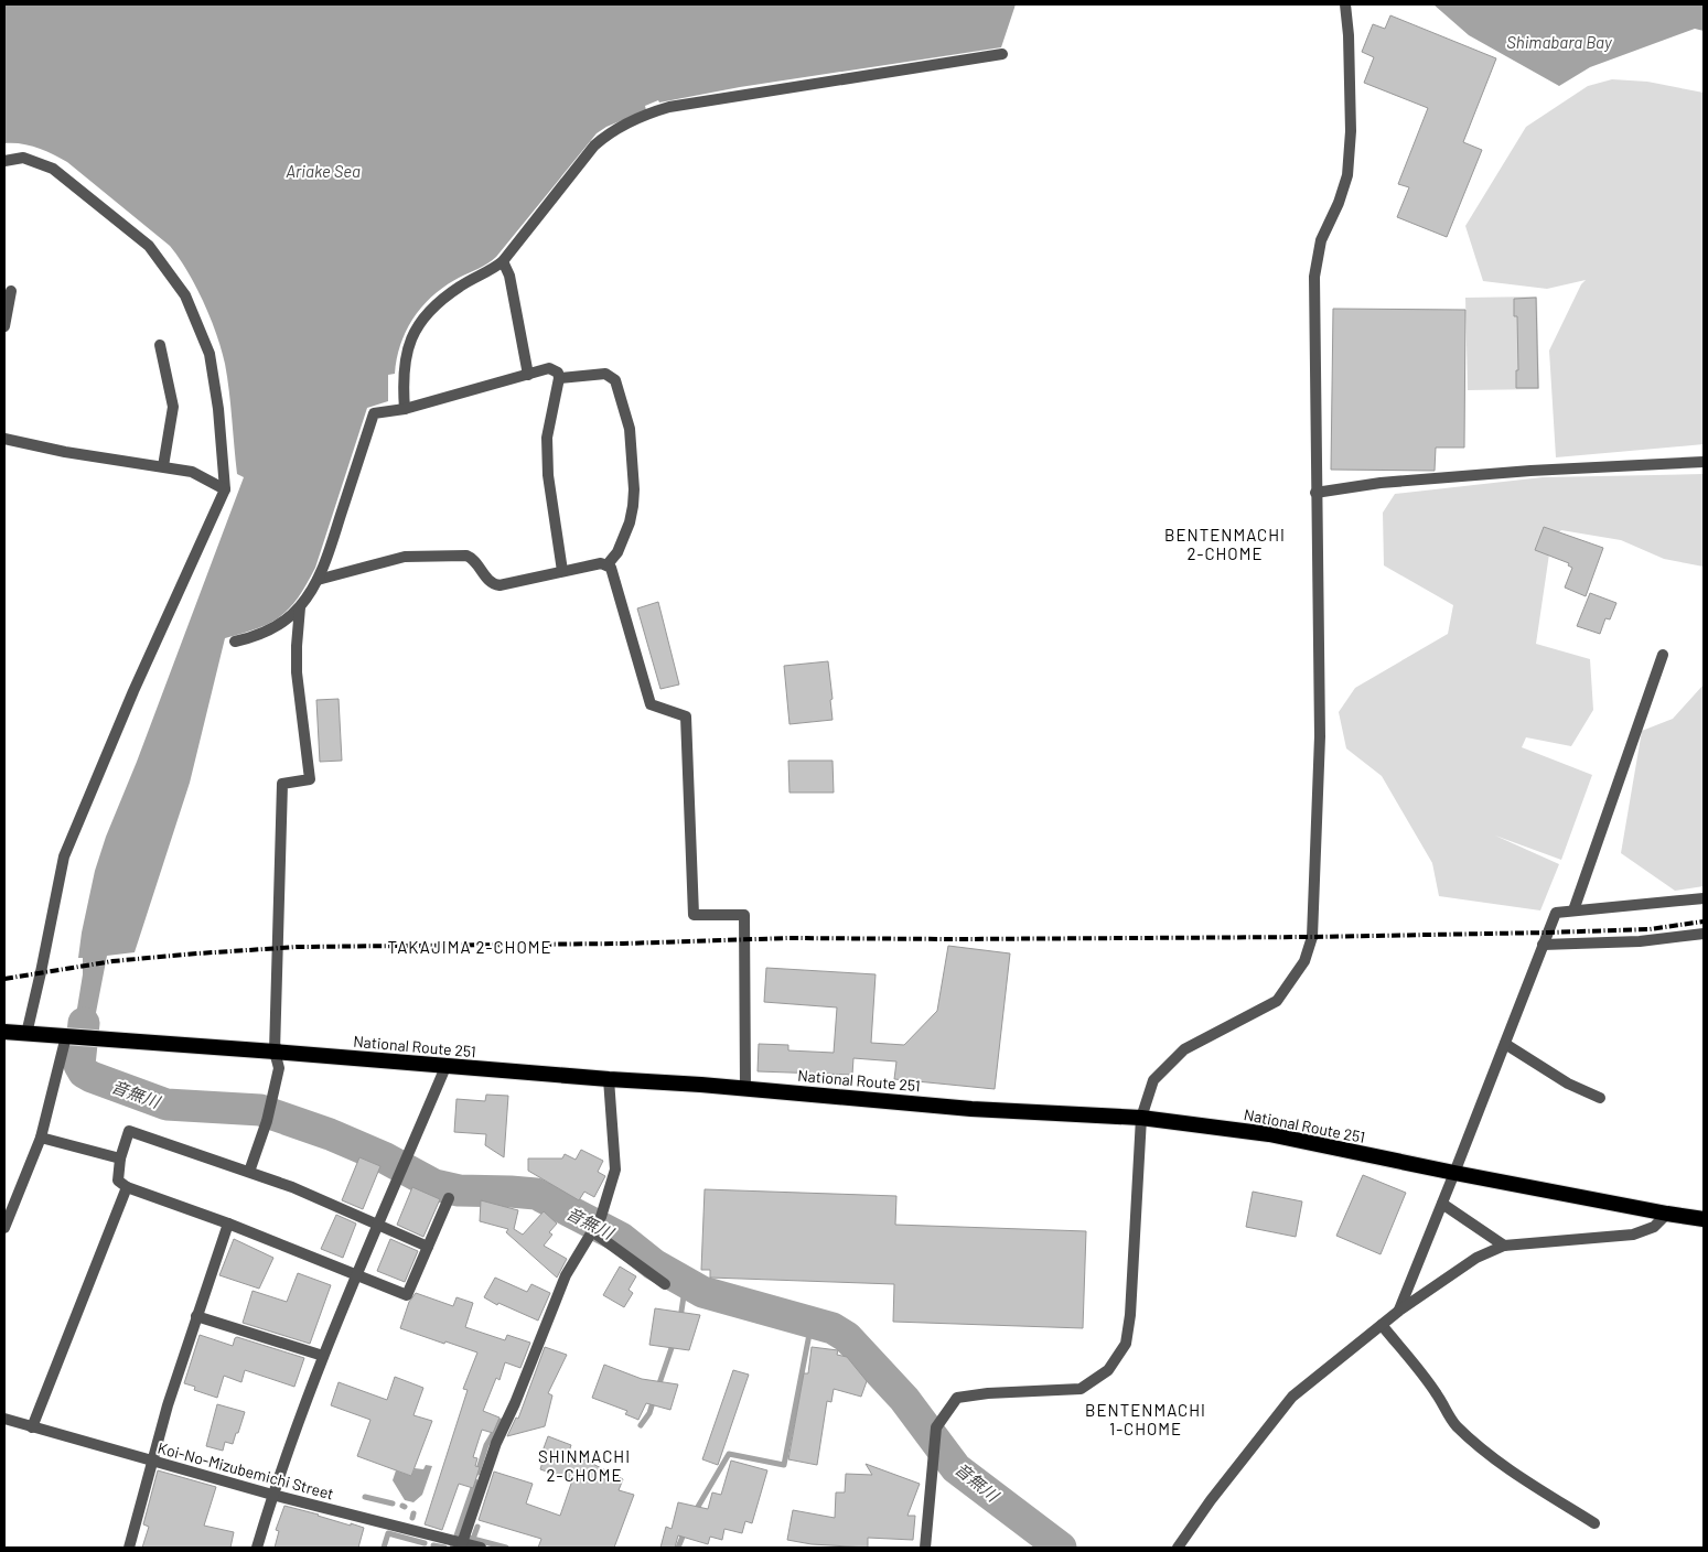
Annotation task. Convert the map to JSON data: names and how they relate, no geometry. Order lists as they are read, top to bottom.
{
  "streets": {
    "highway": ["National Route 251"],
    "street": ["Koi-No-Mizubemichi Street"]
  },
  "districts": [
    "BENTENMACHI 2-CHOME",
    "TAKAJIMA 2-CHOME",
    "BENTENMACHI 1-CHOME",
    "SHINMACHI 2-CHOME"
  ],
  "water": ["Shimabara Bay", "Ariake Sea", "音無川"]
}
